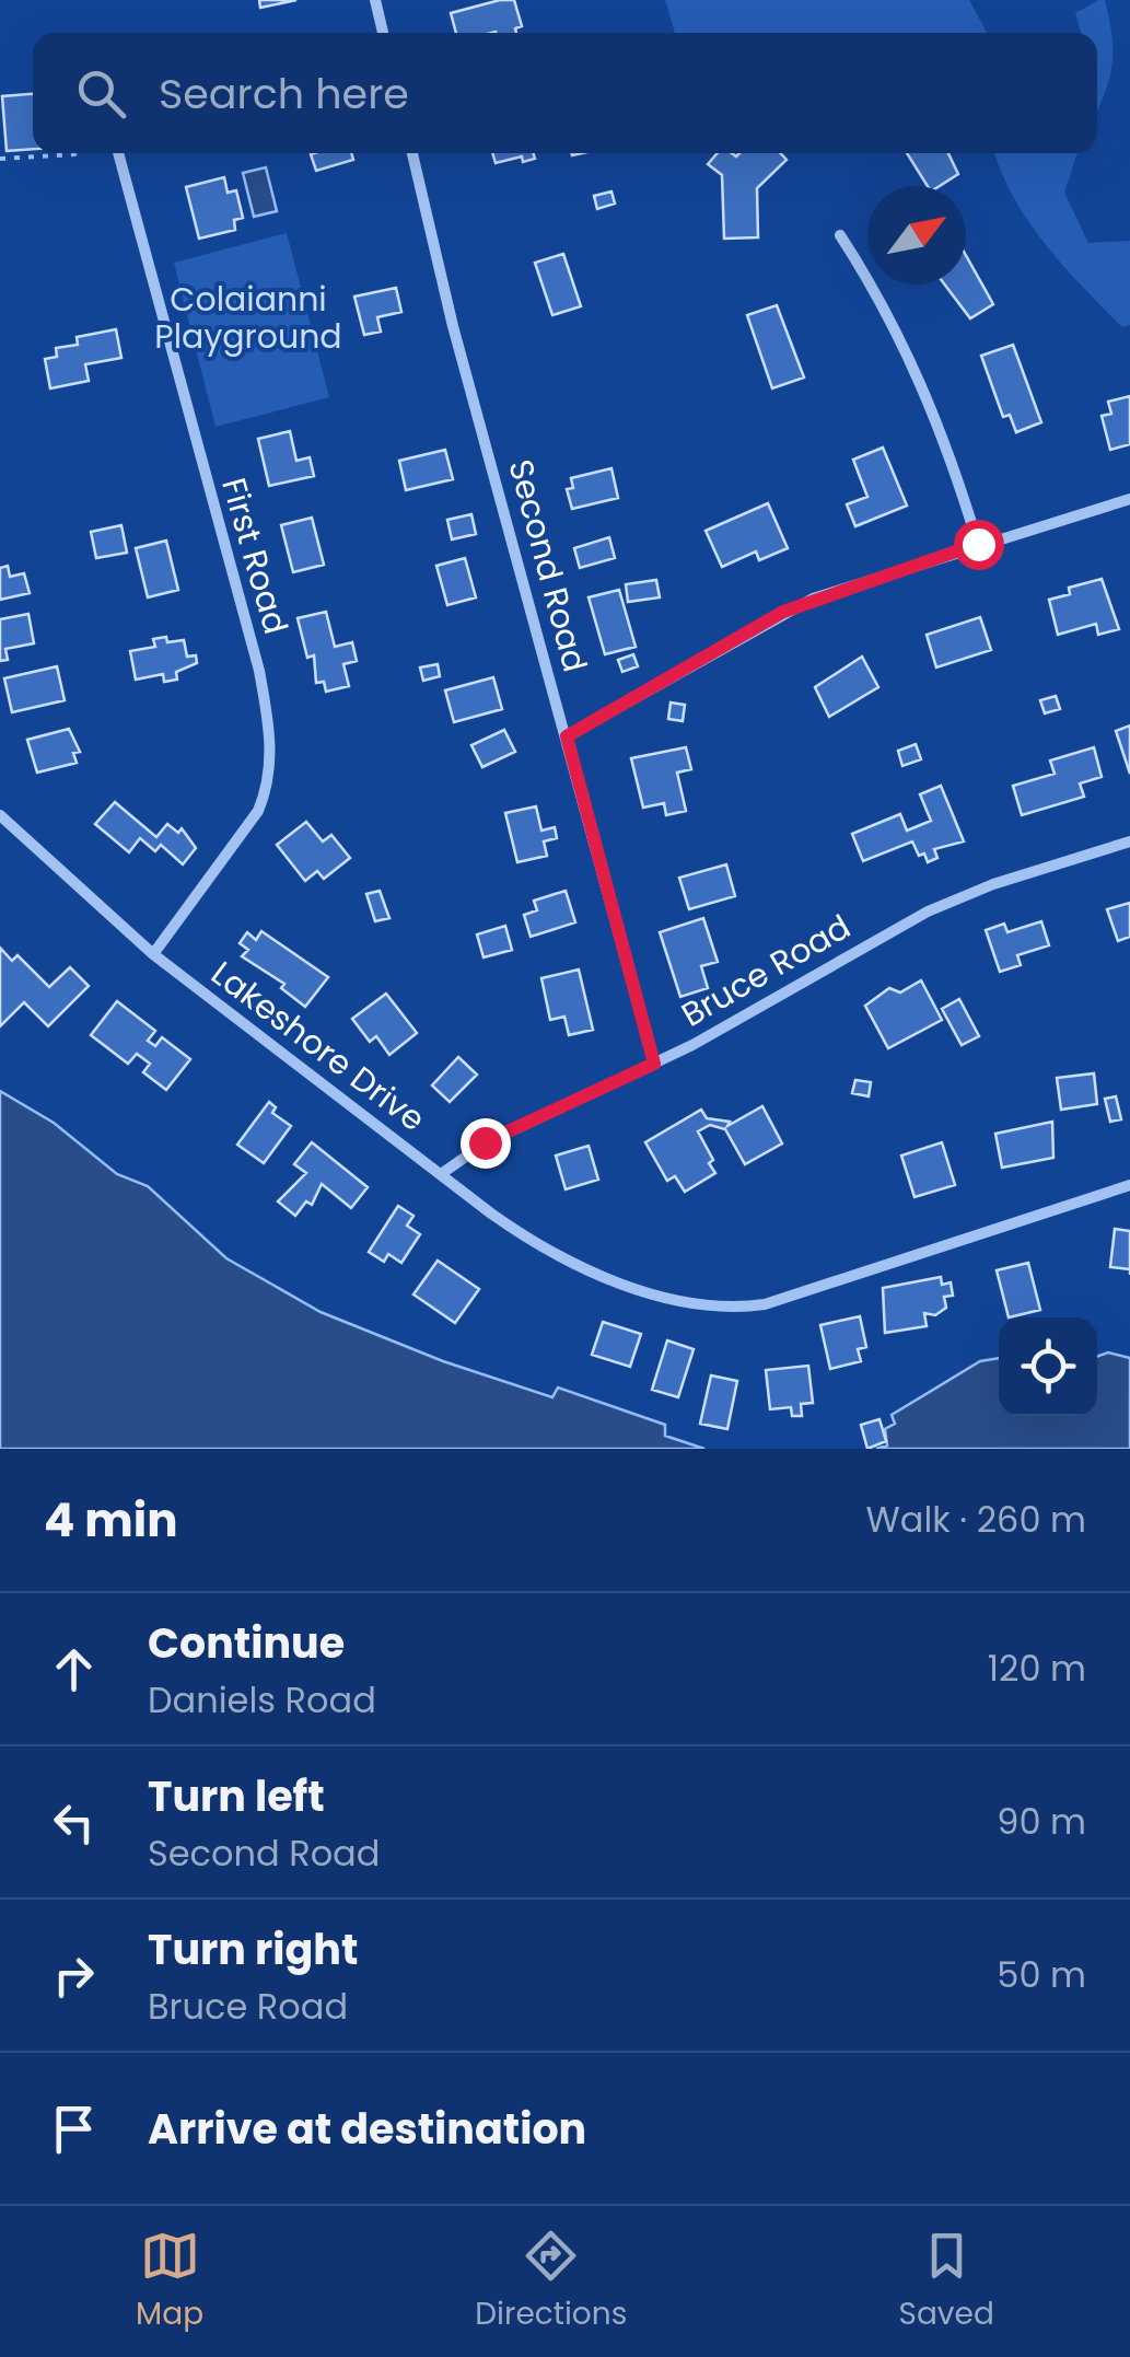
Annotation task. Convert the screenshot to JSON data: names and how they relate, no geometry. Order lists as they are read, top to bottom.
{
  "streets": {
    "street": [
      "First Road",
      "Second Road",
      "Bruce Road",
      "Lakeshore Drive"
    ]
  },
  "crossings": [
    ["First Road", "Lakeshore Drive"],
    ["Second Road", "Bruce Road"],
    ["Bruce Road", "Lakeshore Drive"]
  ],
  "parks": ["Colaianni Playground"],
  "north": "top right",
  "page": {
    "search": "Search here",
    "heading": ["4 min", "Walk · 260 m"],
    "list": [
      ["Continue", "Daniels Road", "120 m"],
      ["Turn left", "Second Road", "90 m"],
      ["Turn right", "Bruce Road", "50 m"],
      "Arrive at destination"
    ],
    "nav": ["Map", "Directions", "Saved"]
  }
}
